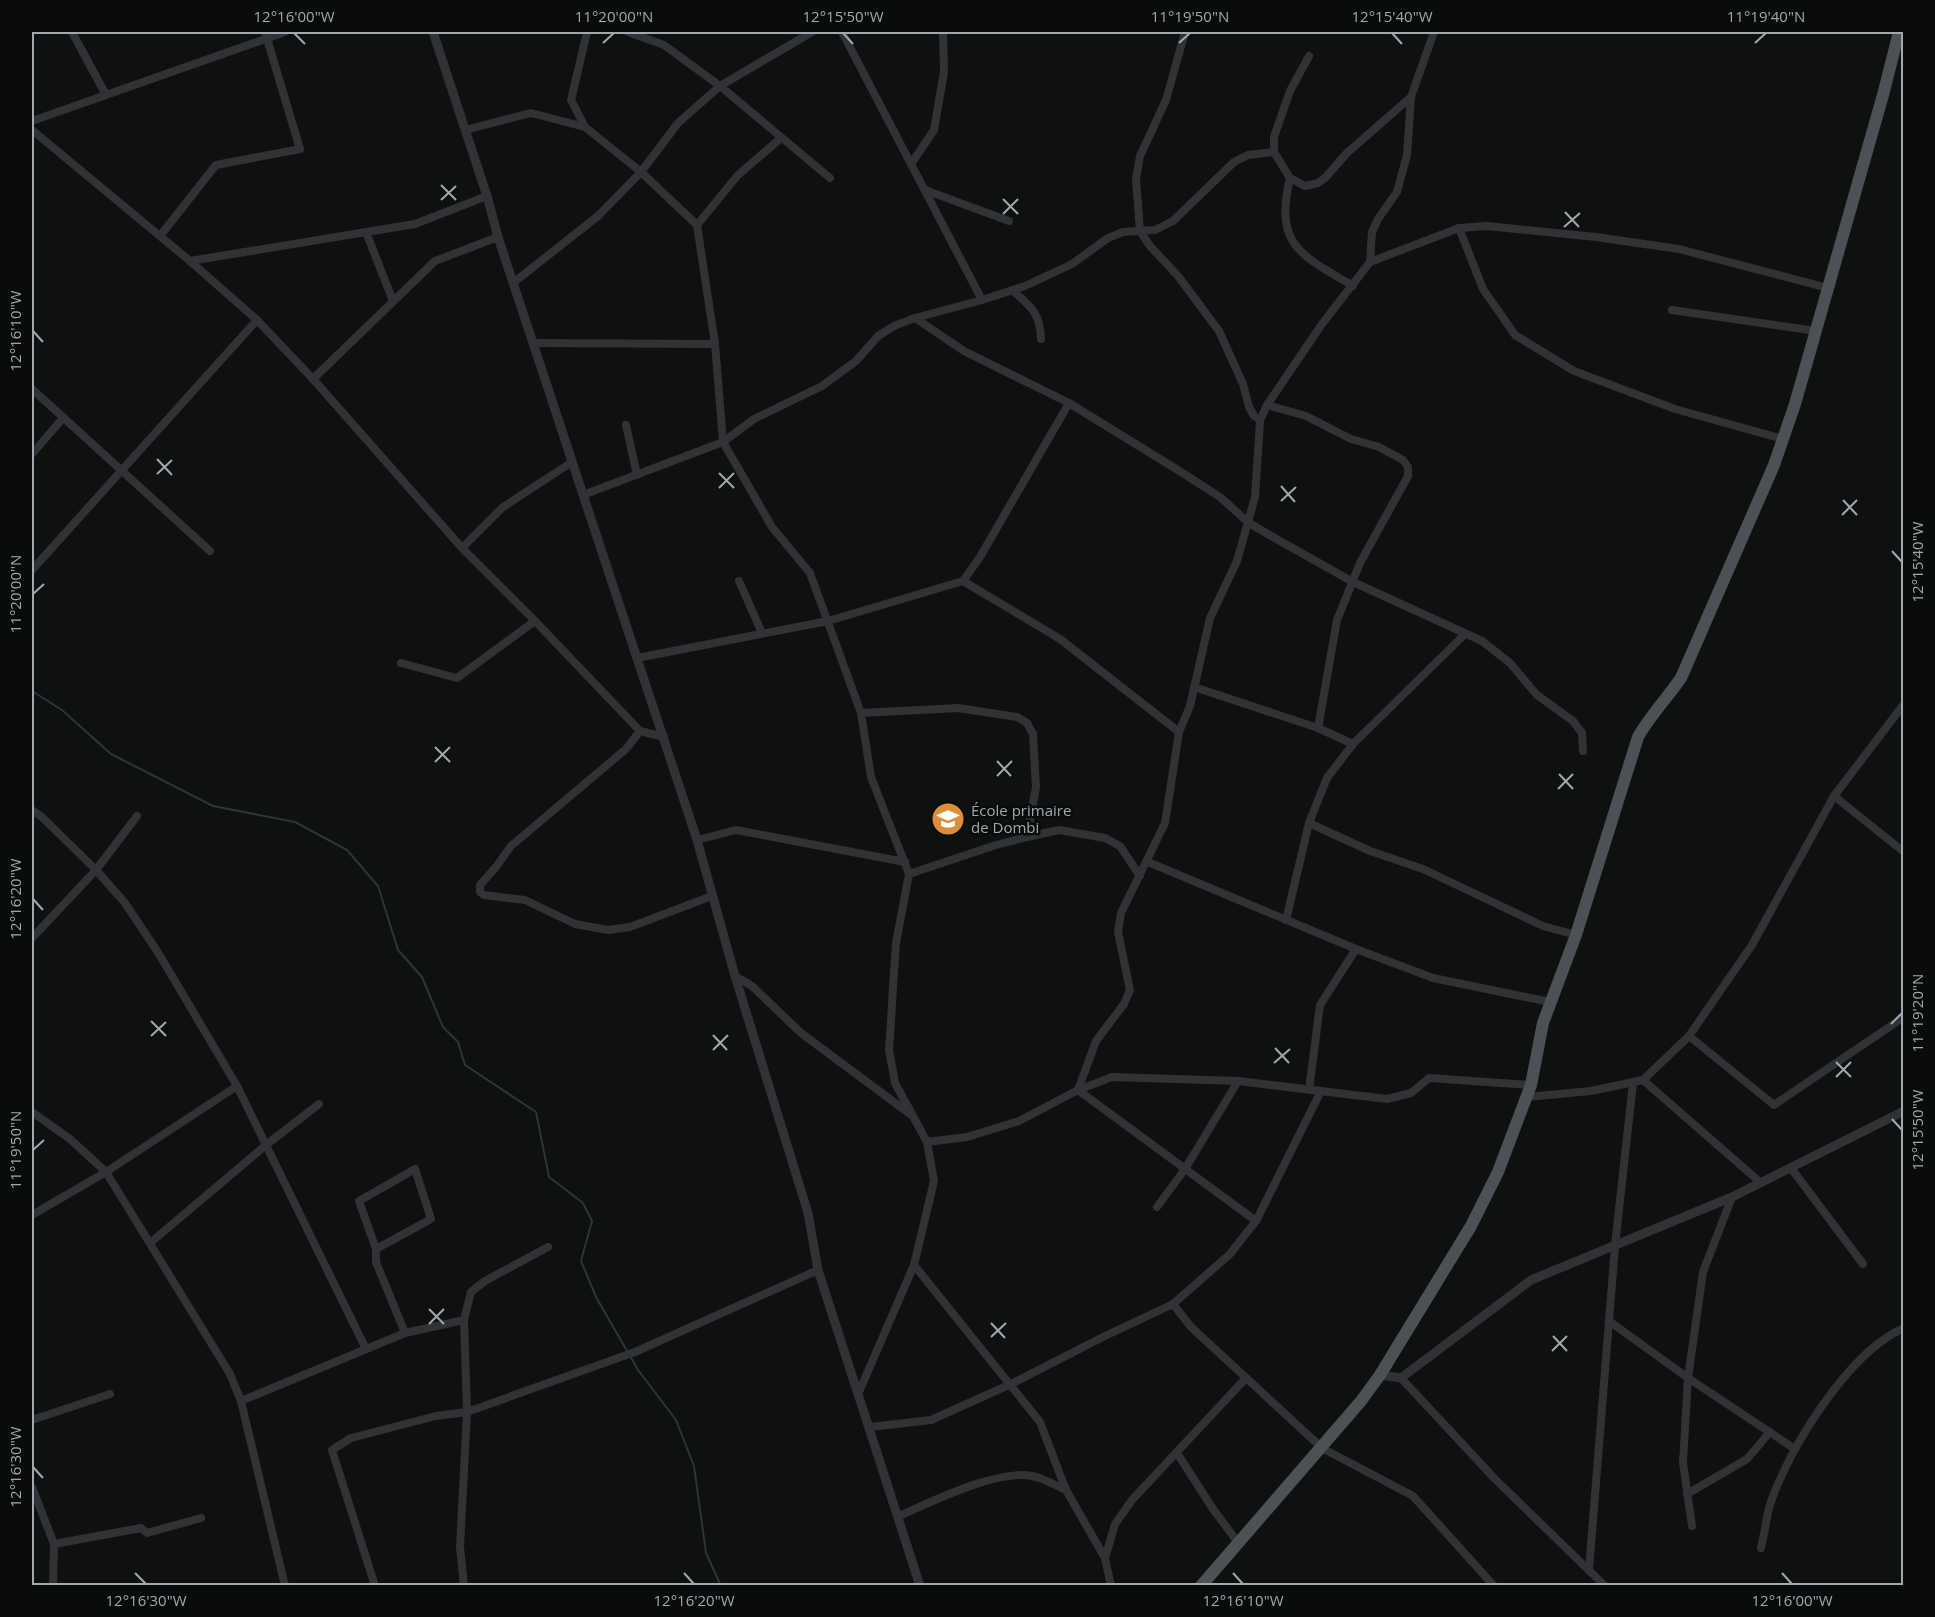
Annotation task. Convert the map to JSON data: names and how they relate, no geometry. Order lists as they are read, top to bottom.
{
  "places": {
    "school or university": ["École primaire de Dombi"]
  },
  "coordinates": [
    "12°16'00\"W",
    "11°20'00\"N",
    "12°15'50\"W",
    "11°19'50\"N",
    "12°15'40\"W",
    "11°19'40\"N",
    "12°16'10\"W",
    "12°16'20\"W",
    "11°19'20\"N",
    "12°16'30\"W"
  ]
}
